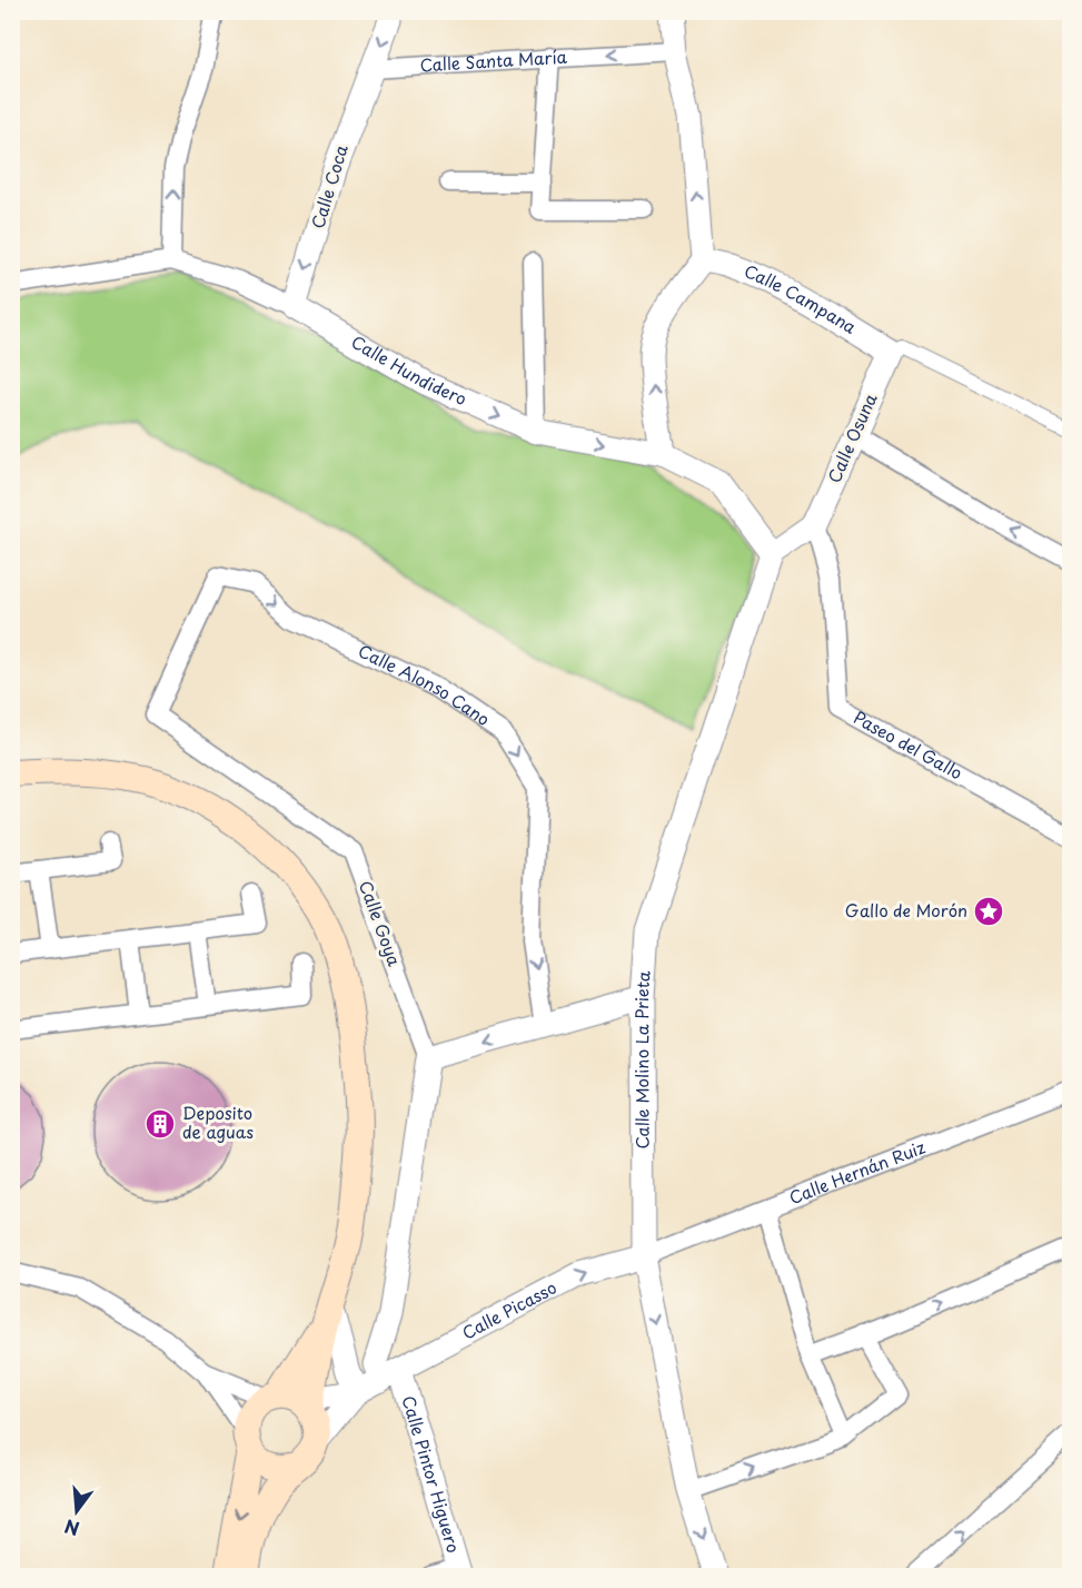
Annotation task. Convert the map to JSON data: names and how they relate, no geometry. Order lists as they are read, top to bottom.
{
  "streets": {
    "street": [
      "Calle Santa María",
      "Calle Coca",
      "Calle Campana",
      "Calle Hundidero",
      "Calle Osuna",
      "Calle Alonso Cano",
      "Paseo del Gallo",
      "Calle Goya",
      "Calle Molino La Prieta",
      "Calle Hernán Ruiz",
      "Calle Picasso",
      "Calle Pintor Higuero"
    ]
  },
  "crossings": [
    ["Calle Santa María", "Calle Coca"],
    ["Calle Coca", "Calle Hundidero"],
    ["Calle Campana", "Calle Osuna"],
    ["Calle Hundidero", "Calle Molino La Prieta"],
    ["Calle Osuna", "Paseo del Gallo"],
    ["Calle Alonso Cano", "Calle Goya"],
    ["Calle Goya", "Calle Picasso"],
    ["Calle Goya", "Calle Pintor Higuero"],
    ["Calle Molino La Prieta", "Calle Hernán Ruiz"],
    ["Calle Molino La Prieta", "Calle Picasso"],
    ["Calle Hernán Ruiz", "Calle Picasso"],
    ["Calle Picasso", "Calle Pintor Higuero"]
  ],
  "one_way": [
    "Calle Santa María",
    "Calle Hundidero",
    "Calle Alonso Cano",
    "Calle Picasso"
  ],
  "places": {
    "place": ["Gallo de Morón"],
    "building": ["Deposito de aguas"]
  },
  "north": "bottom"
}
